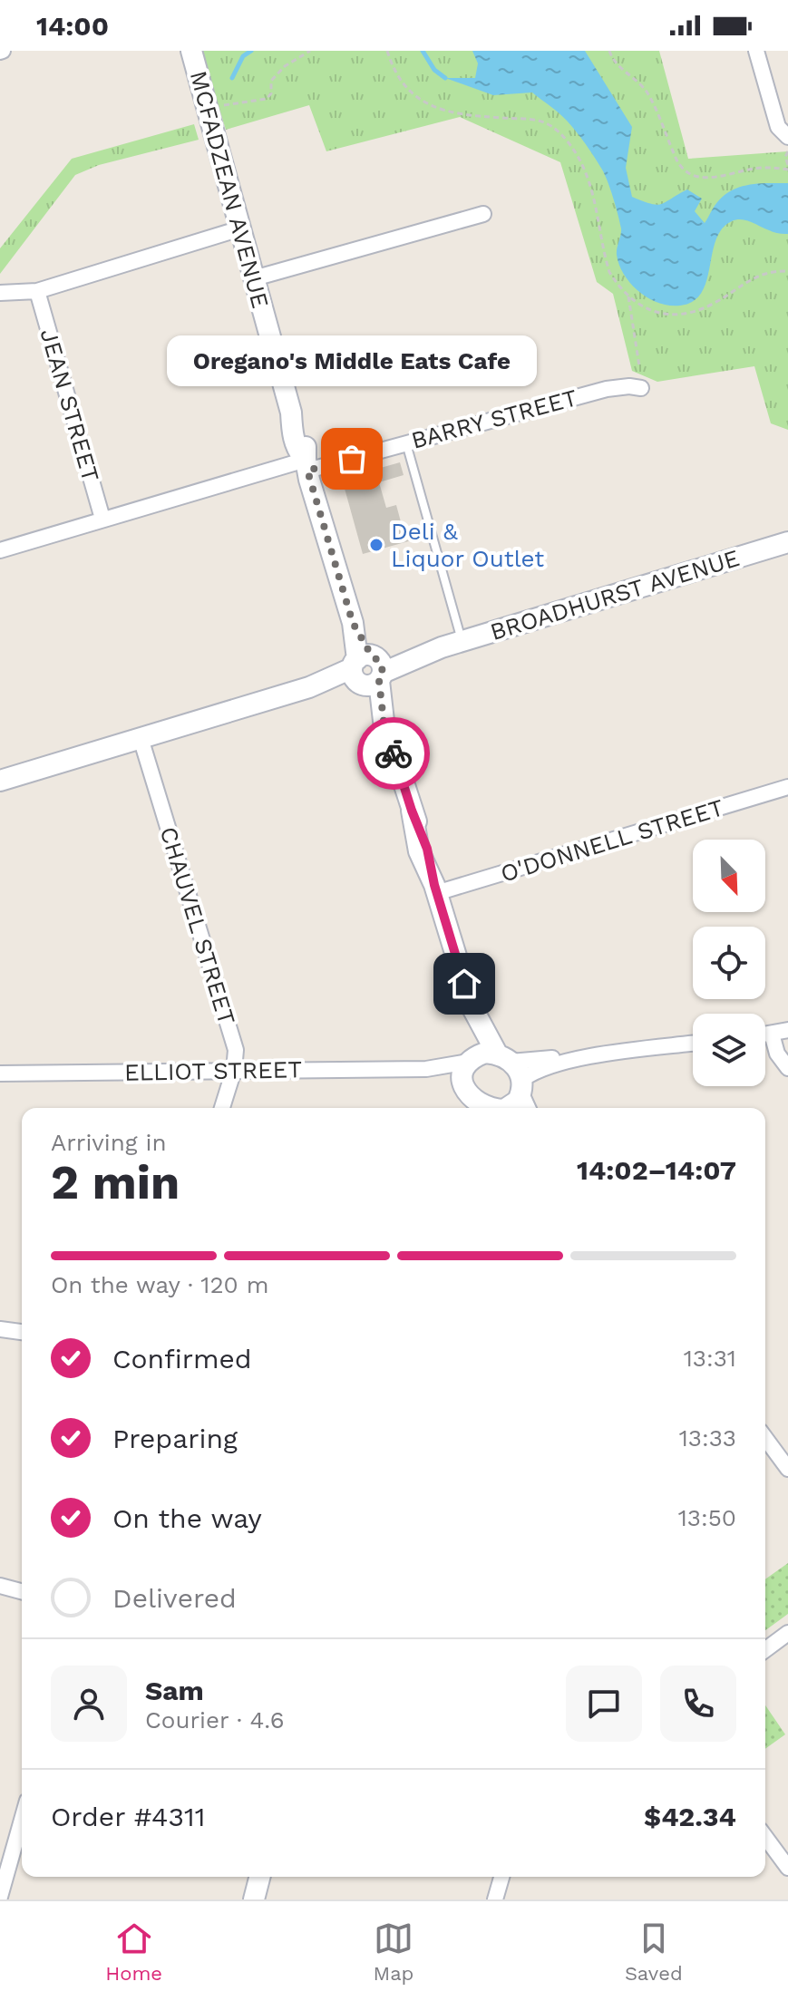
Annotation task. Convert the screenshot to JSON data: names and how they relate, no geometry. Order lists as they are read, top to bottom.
{
  "streets": {
    "street": [
      "MCFADZEAN AVENUE",
      "JEAN STREET",
      "BARRY STREET",
      "BROADHURST AVENUE",
      "O'DONNELL STREET",
      "CHAUVEL STREET",
      "ELLIOT STREET"
    ]
  },
  "crossings": [
    ["MCFADZEAN AVENUE", "BARRY STREET"],
    ["MCFADZEAN AVENUE", "BROADHURST AVENUE"],
    ["MCFADZEAN AVENUE", "O'DONNELL STREET"],
    ["MCFADZEAN AVENUE", "ELLIOT STREET"],
    ["JEAN STREET", "BARRY STREET"],
    ["BROADHURST AVENUE", "CHAUVEL STREET"],
    ["CHAUVEL STREET", "ELLIOT STREET"]
  ],
  "places": ["Oregano's Middle Eats Cafe", "Deli & Liquor Outlet"],
  "north": "bottom right",
  "page": {
    "status": "14:00",
    "bubble": "Oregano's Middle Eats Cafe",
    "heading": ["2 min", "Arriving in", "14:02–14:07"],
    "panel": [
      "Sam",
      "Courier · 4.6",
      "Order #4311",
      "$42.34"
    ],
    "bar": "On the way · 120 m",
    "list": [
      ["Confirmed", "13:31"],
      ["Preparing", "13:33"],
      ["On the way", "13:50"],
      "Delivered"
    ],
    "tabs": ["Home", "Map", "Saved"]
  }
}
